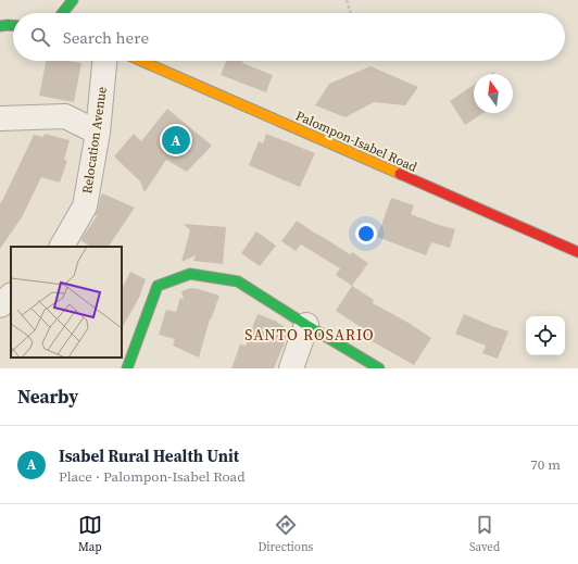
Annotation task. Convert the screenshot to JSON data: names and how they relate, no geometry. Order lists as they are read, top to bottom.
{
  "streets": {
    "main road": ["Palompon-Isabel Road"],
    "street": ["Relocation Avenue"]
  },
  "districts": ["SANTO ROSARIO"],
  "north": "top",
  "page": {
    "search": "Search here",
    "pins": "A",
    "heading": "Nearby",
    "list": [
      {
        "mark": "A",
        "name": "Isabel Rural Health Unit",
        "note": "Place · Palompon-Isabel Road",
        "value": "70 m"
      }
    ],
    "nav": ["Map", "Directions", "Saved"]
  }
}
